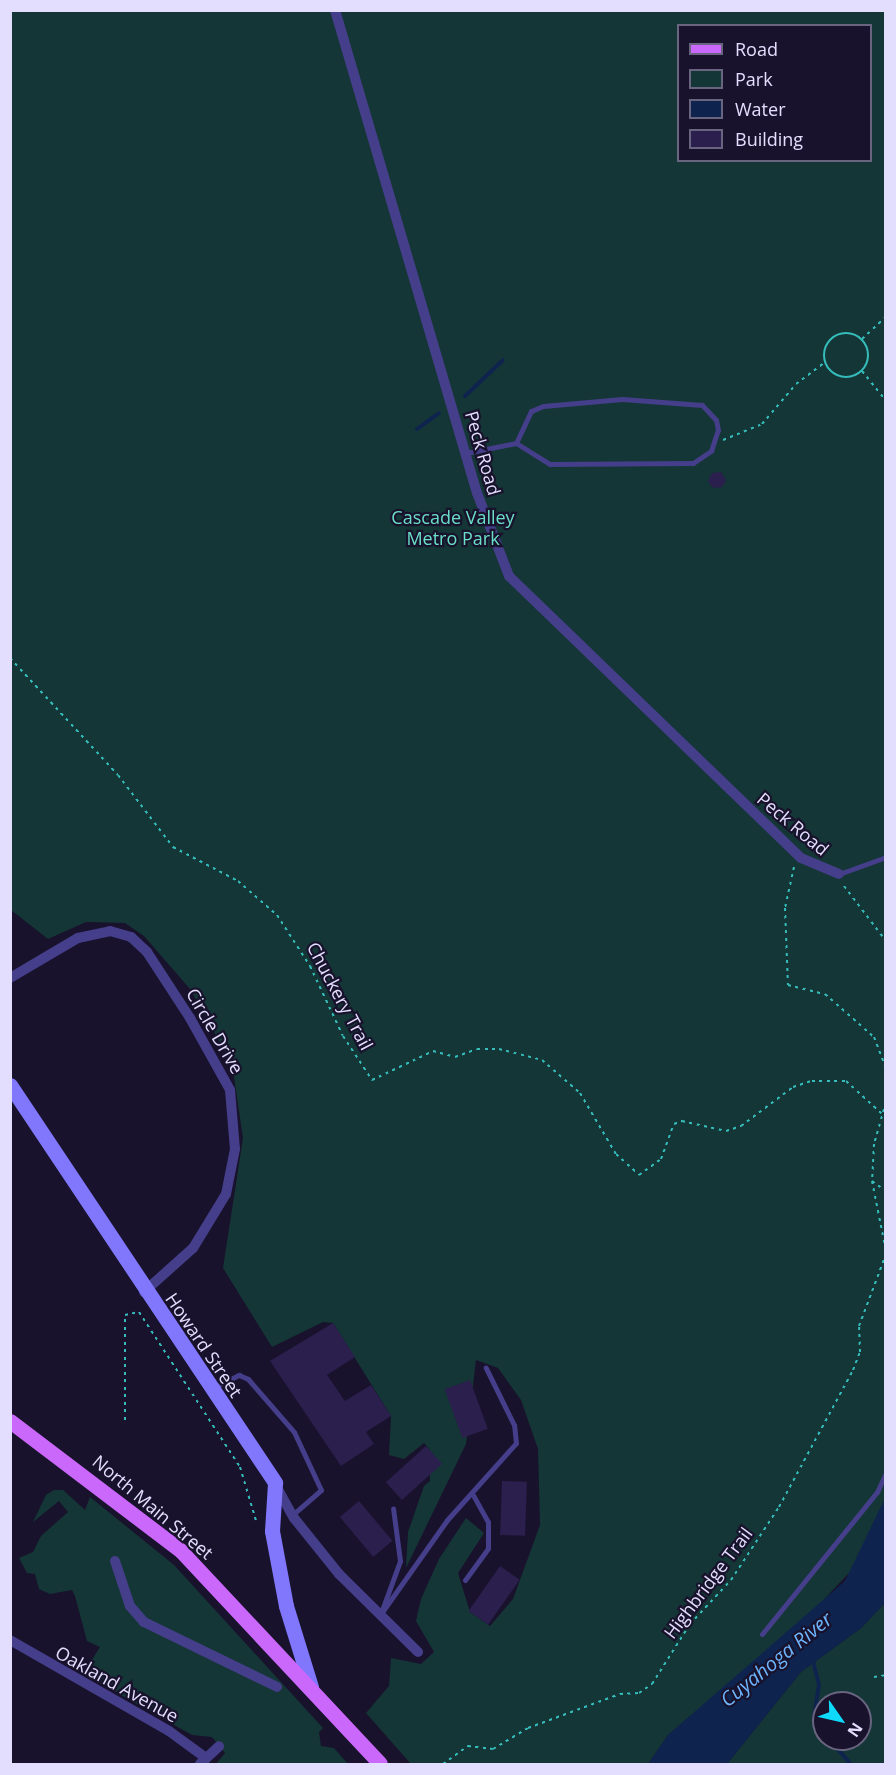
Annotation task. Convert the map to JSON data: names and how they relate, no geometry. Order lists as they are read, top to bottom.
{
  "streets": {
    "main road": ["Howard Street", "North Main Street"],
    "street": ["Peck Road", "Circle Drive", "Oakland Avenue"],
    "path": ["Chuckery Trail", "Highbridge Trail"]
  },
  "crossings": [
    ["Chuckery Trail", "Highbridge Trail"],
    ["Circle Drive", "Howard Street"]
  ],
  "water": ["Cuyahoga River"],
  "parks": ["Cascade Valley Metro Park"],
  "legend": [
    "Road",
    "Park",
    "Water",
    "Building"
  ],
  "north": "bottom right"
}
